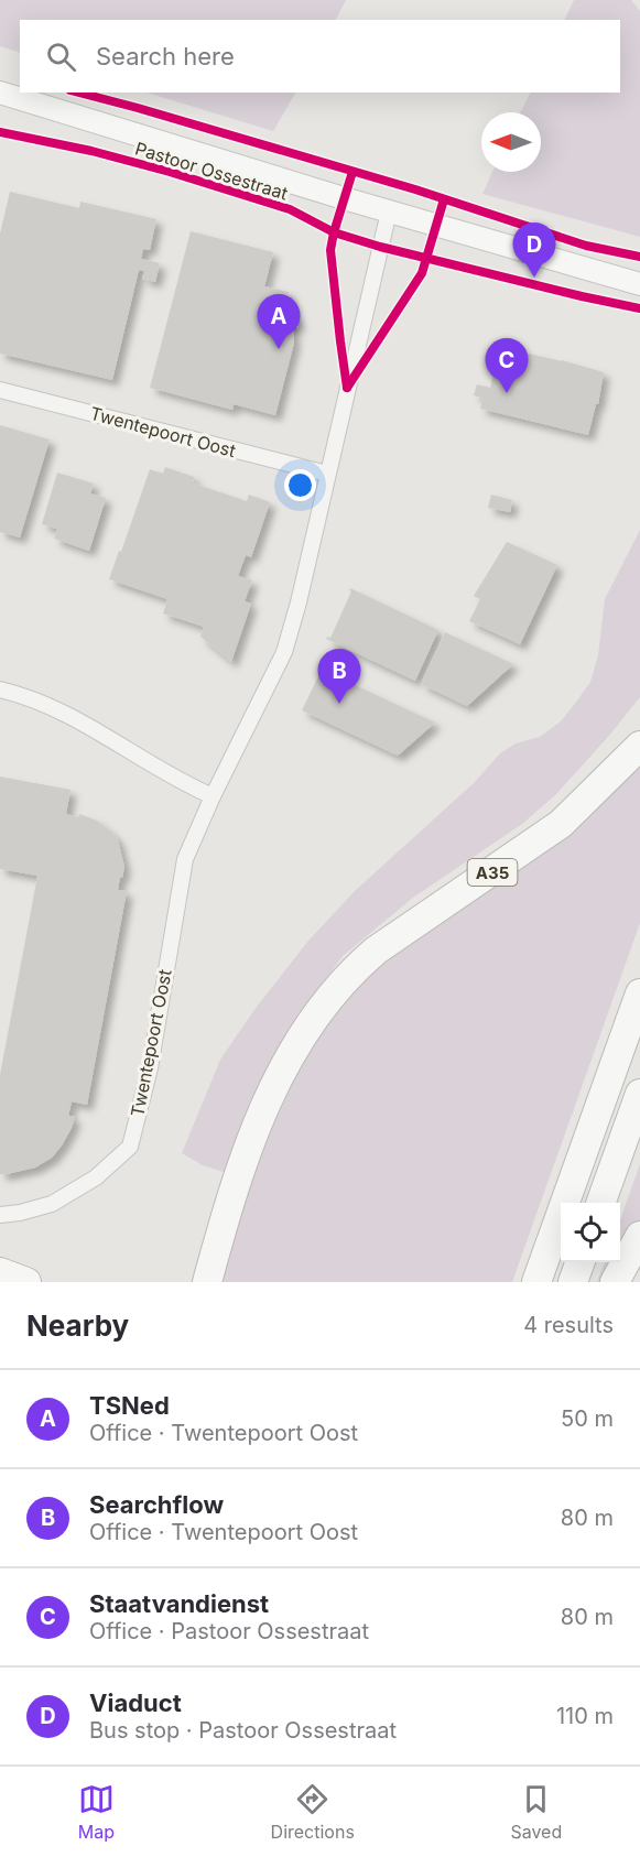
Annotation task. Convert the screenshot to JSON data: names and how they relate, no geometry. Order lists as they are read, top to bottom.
{
  "streets": {
    "highway": ["A35"],
    "main road": ["Pastoor Ossestraat"],
    "street": ["Twentepoort Oost"]
  },
  "crossings": [
    ["Pastoor Ossestraat", "Twentepoort Oost"]
  ],
  "north": "left",
  "page": {
    "search": "Search here",
    "pins": [
      "D",
      "A",
      "C",
      "B"
    ],
    "heading": ["Nearby", "4 results"],
    "list": [
      {
        "mark": "A",
        "name": "TSNed",
        "note": "Office · Twentepoort Oost",
        "value": "50 m"
      },
      {
        "mark": "B",
        "name": "Searchflow",
        "note": "Office · Twentepoort Oost",
        "value": "80 m"
      },
      {
        "mark": "C",
        "name": "Staatvandienst",
        "note": "Office · Pastoor Ossestraat",
        "value": "80 m"
      },
      {
        "mark": "D",
        "name": "Viaduct",
        "note": "Bus stop · Pastoor Ossestraat",
        "value": "110 m"
      }
    ],
    "nav": ["Map", "Directions", "Saved"]
  }
}
